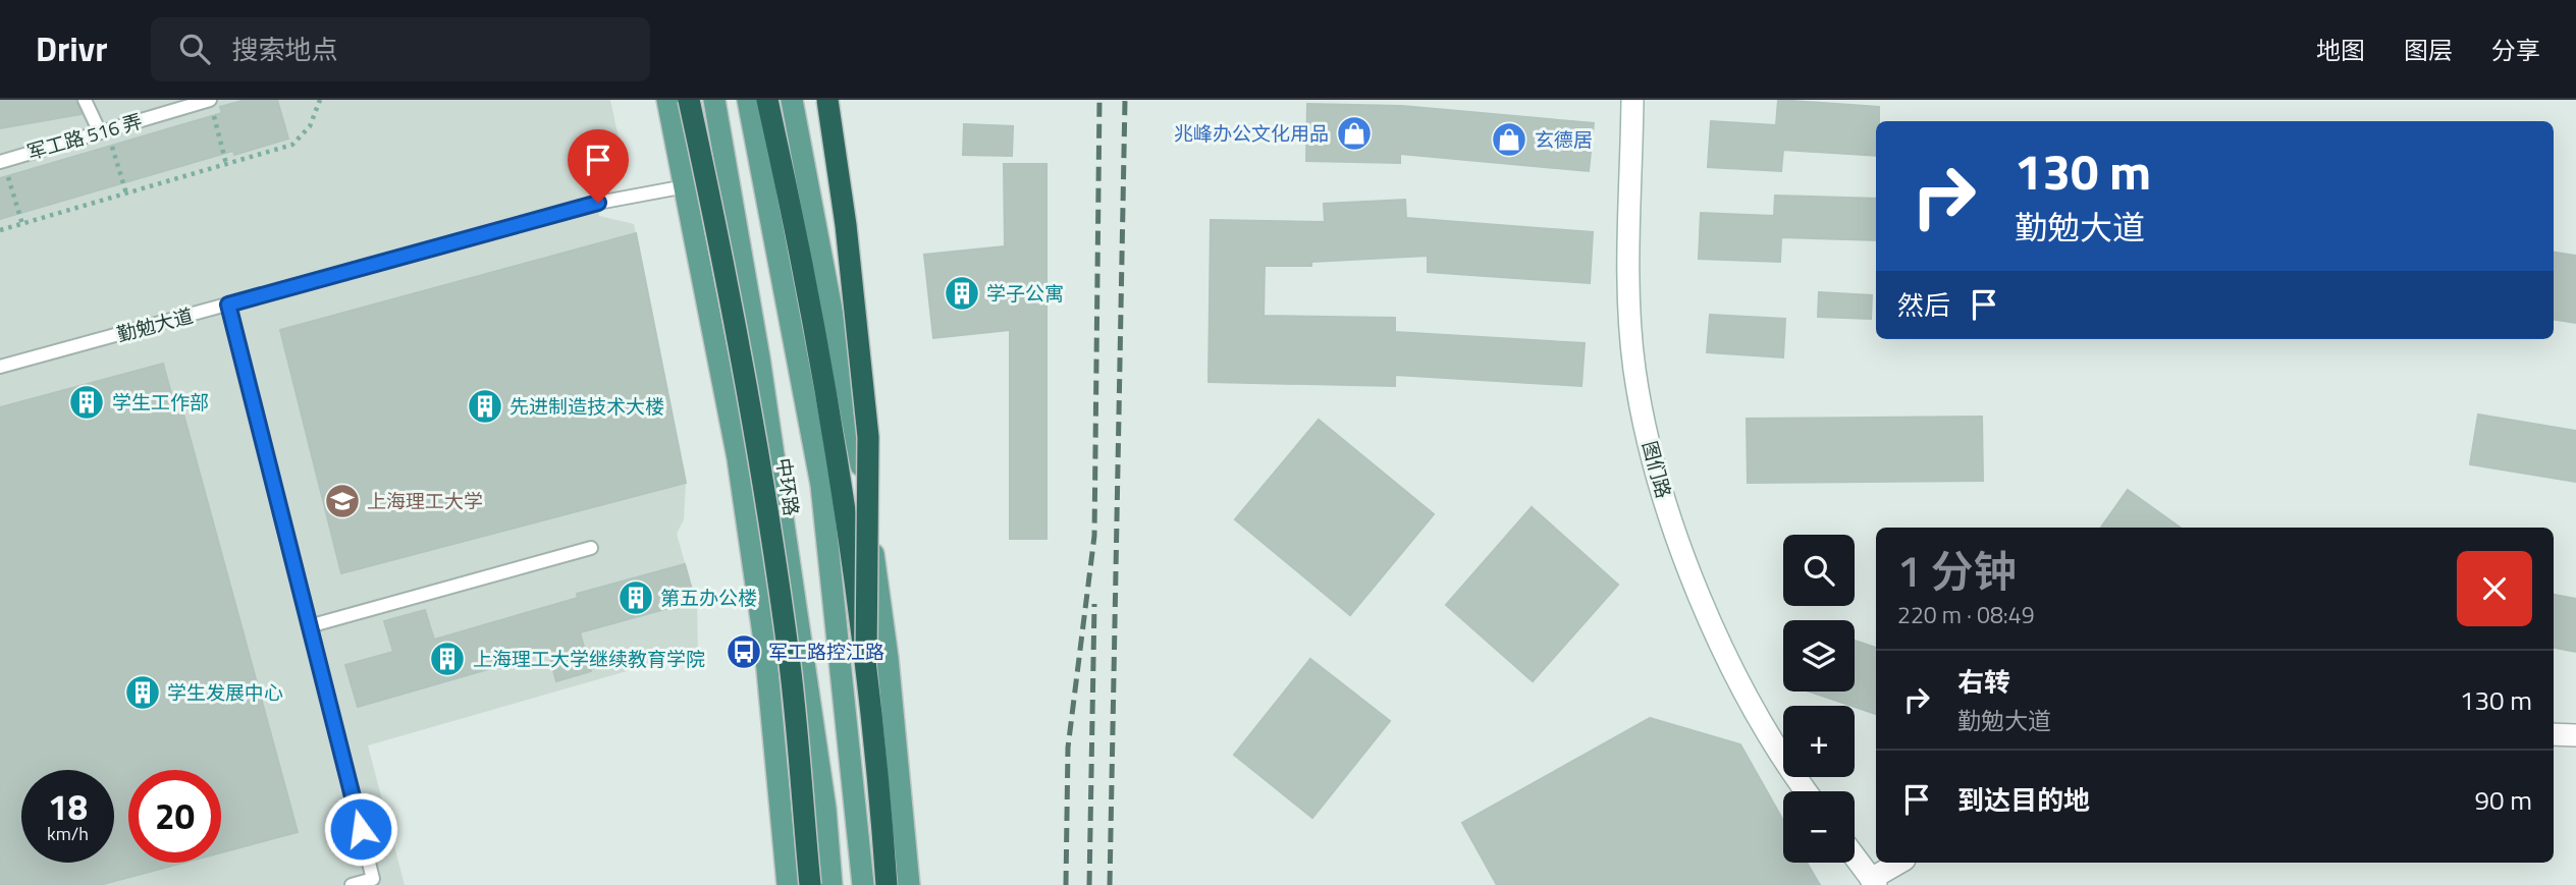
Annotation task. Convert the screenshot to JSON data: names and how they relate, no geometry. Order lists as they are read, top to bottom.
{
  "streets": {
    "highway": ["中环路"],
    "street": ["图们路"],
    "lane": ["军工路 516 弄", "勤勉大道"]
  },
  "places": {
    "shop": ["兆峰办公文化用品", "玄德居"],
    "building": [
      "学子公寓",
      "学生工作部",
      "先进制造技术大楼",
      "第五办公楼",
      "上海理工大学继续教育学院",
      "学生发展中心"
    ],
    "school or university": ["上海理工大学"],
    "bus stop": ["军工路控江路"]
  },
  "page": {
    "header": "Drivr",
    "search": "搜索地点",
    "nav": ["地图", "图层", "分享"],
    "turn": ["130 m", "勤勉大道"],
    "then": "然后",
    "heading": ["1 分钟", "220 m · 08:49"],
    "map_buttons": ["+", "−"],
    "list": [
      {
        "name": "右转",
        "note": "勤勉大道",
        "value": "130 m"
      },
      {
        "name": "到达目的地",
        "value": "90 m"
      }
    ],
    "speed": "18 km/h",
    "limit": "20"
  }
}
